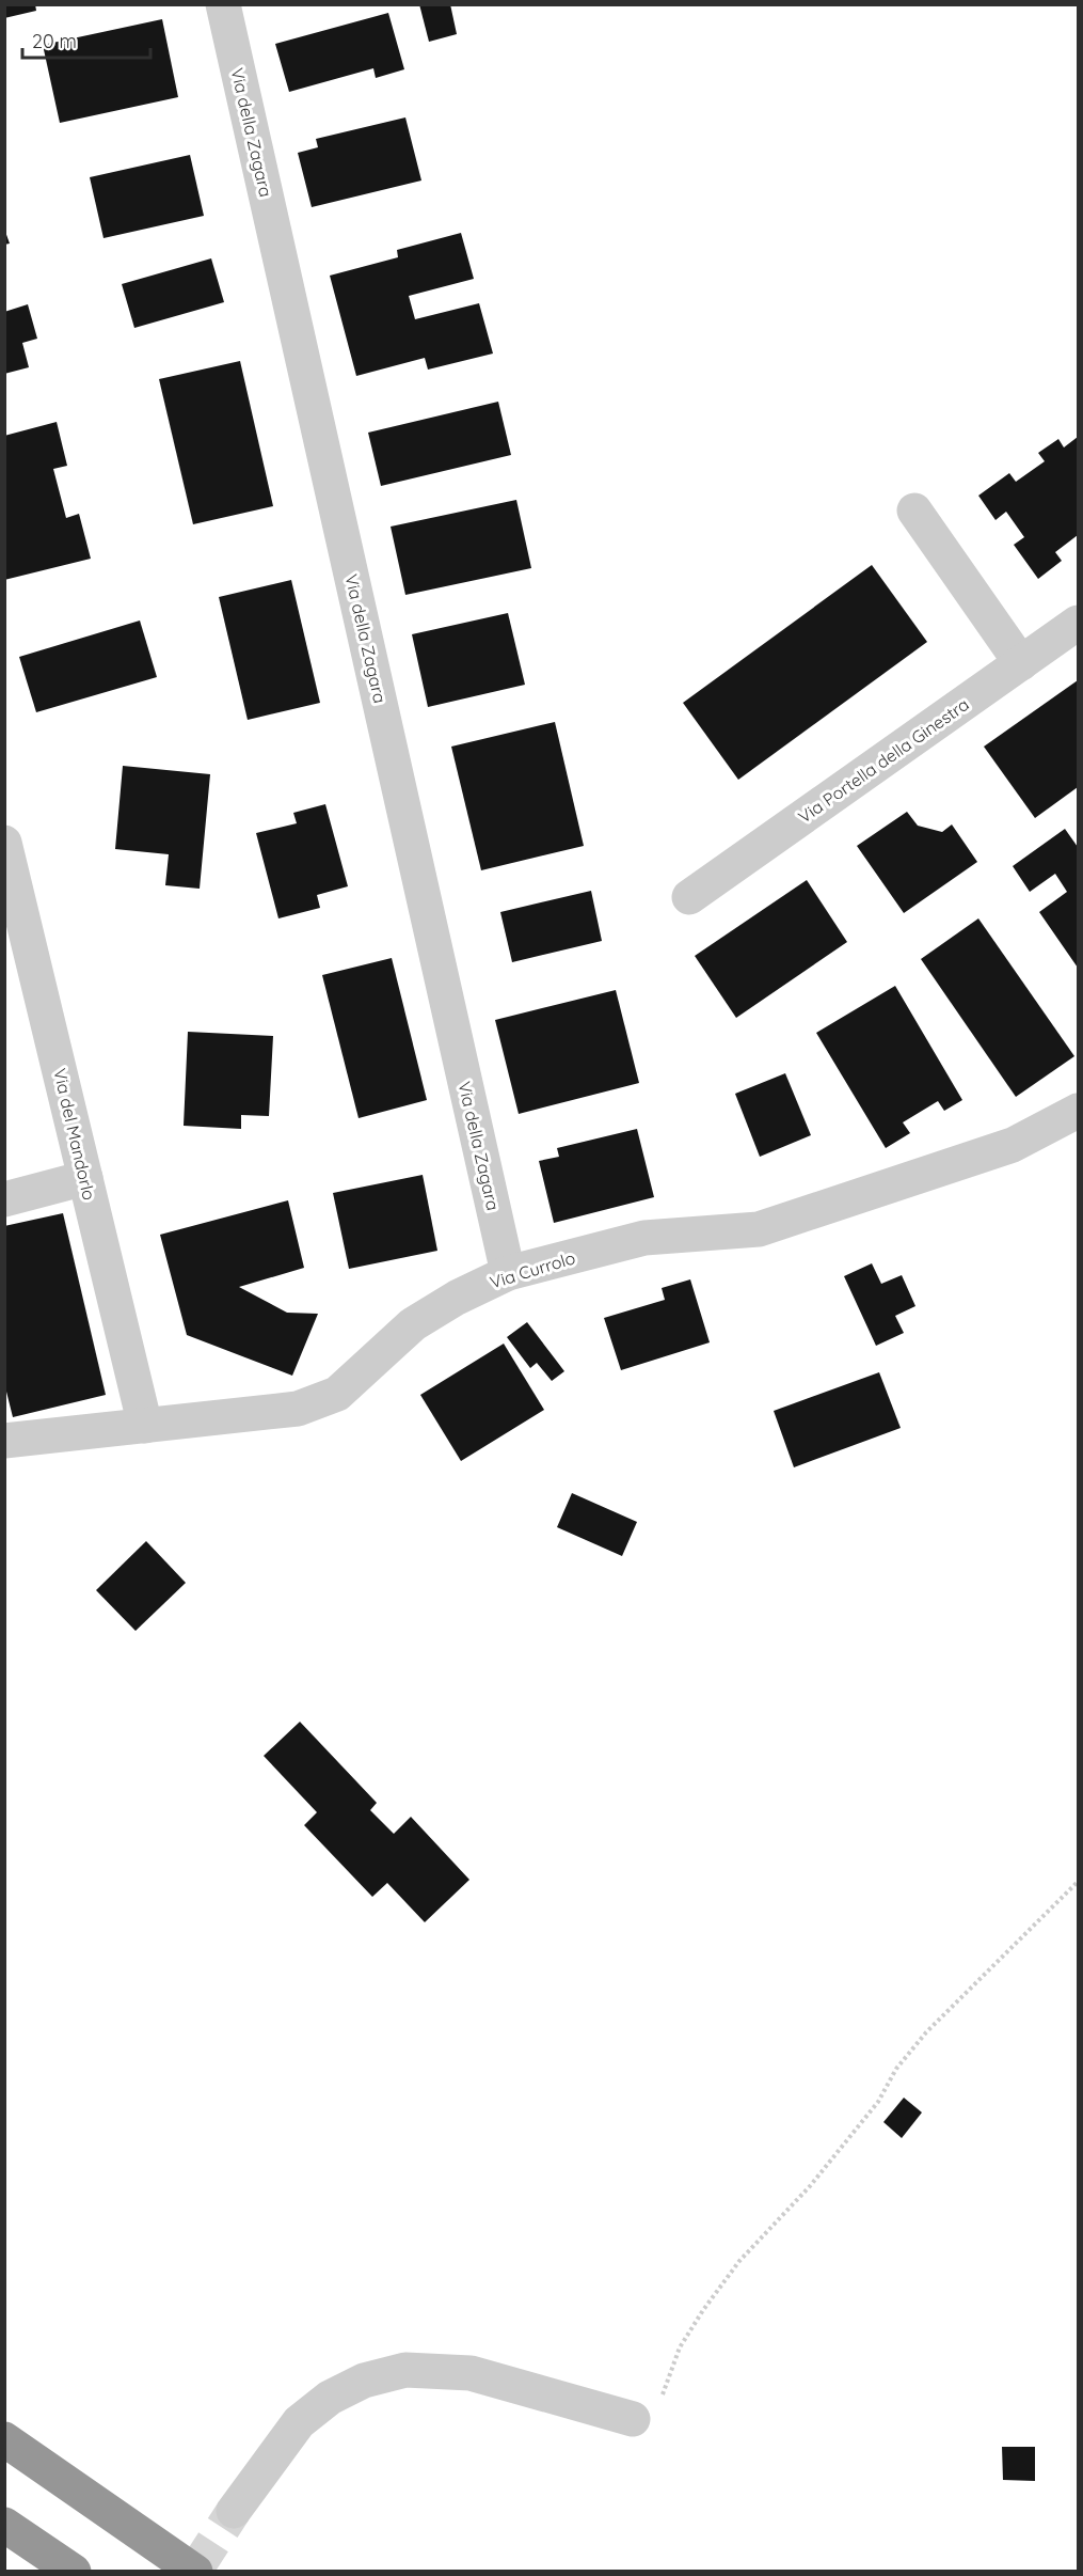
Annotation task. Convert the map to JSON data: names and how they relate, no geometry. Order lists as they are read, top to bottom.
{
  "streets": {
    "street": [
      "Via della Zagara",
      "Via Portella della Ginestra",
      "Via del Mandorlo",
      "Via Currolo"
    ]
  },
  "crossings": [
    ["Via della Zagara", "Via Currolo"],
    ["Via del Mandorlo", "Via Currolo"]
  ],
  "scale_bar": "20 m"
}
